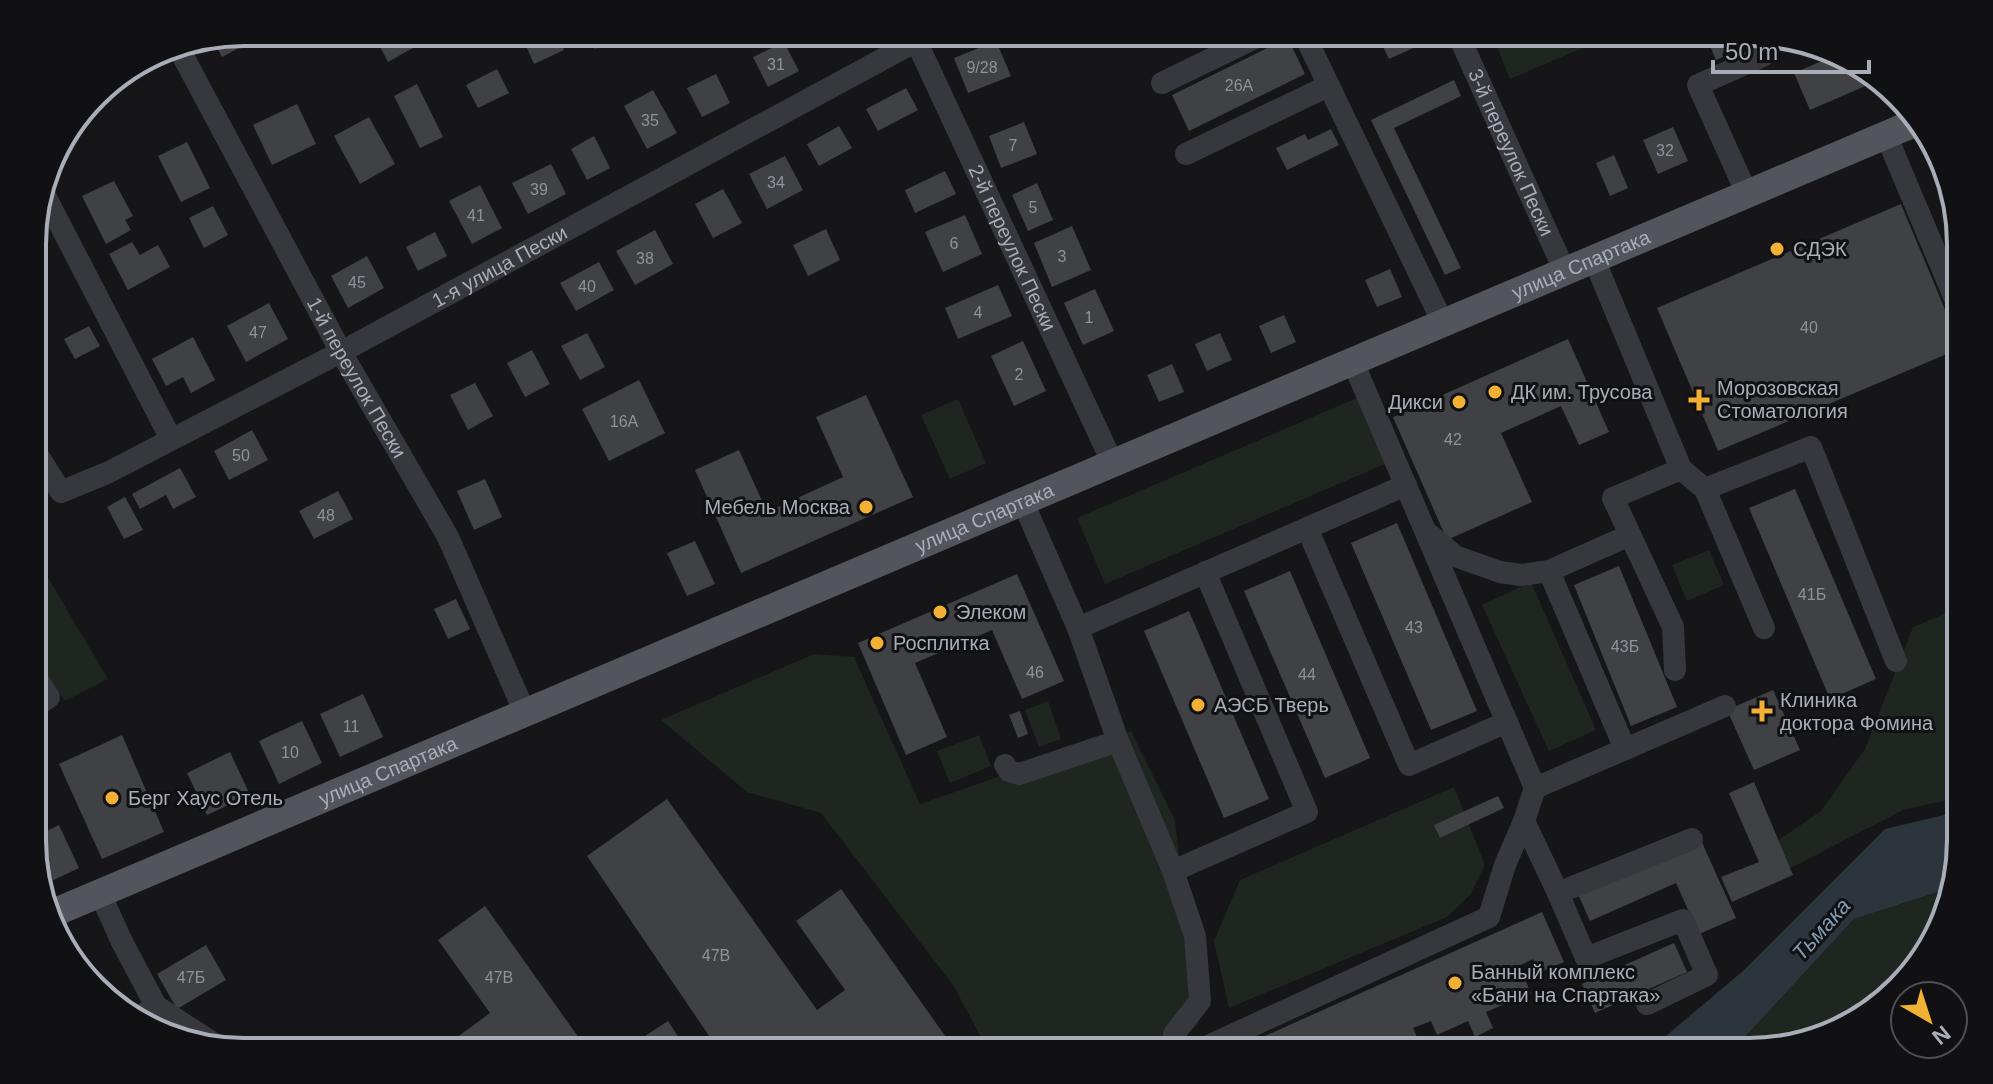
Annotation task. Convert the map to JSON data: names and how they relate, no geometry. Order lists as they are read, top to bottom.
{
  "streets": {
    "main road": ["улица Спартака"],
    "street": [
      "3-й переулок Пески",
      "2-й переулок Пески",
      "1-я улица Пески",
      "1-й переулок Пески"
    ]
  },
  "crossings": [
    ["3-й переулок Пески", "улица Спартака"],
    ["2-й переулок Пески", "улица Спартака"],
    ["улица Спартака", "1-й переулок Пески"],
    ["1-я улица Пески", "1-й переулок Пески"]
  ],
  "water": ["Тьмака"],
  "places": {
    "other": [
      "СДЭК",
      "ДК им. Трусова",
      "Дикси",
      "Мебель Москва",
      "Элеком",
      "Росплитка",
      "АЭСБ Тверь",
      "Берг Хаус Отель",
      "Банный комплекс «Бани на Спартака»"
    ],
    "health": ["Морозовская Стоматология", "Клиника доктора Фомина"]
  },
  "house_numbers": [
    "31",
    "9/28",
    "26А",
    "35",
    "7",
    "32",
    "34",
    "39",
    "5",
    "41",
    "6",
    "3",
    "38",
    "45",
    "40",
    "4",
    "1",
    "40",
    "47",
    "2",
    "16А",
    "42",
    "50",
    "48",
    "41Б",
    "43",
    "43Б",
    "46",
    "44",
    "11",
    "10",
    "47В",
    "47Б",
    "47В"
  ],
  "scale_bar": "50 m",
  "north": "bottom right"
}
